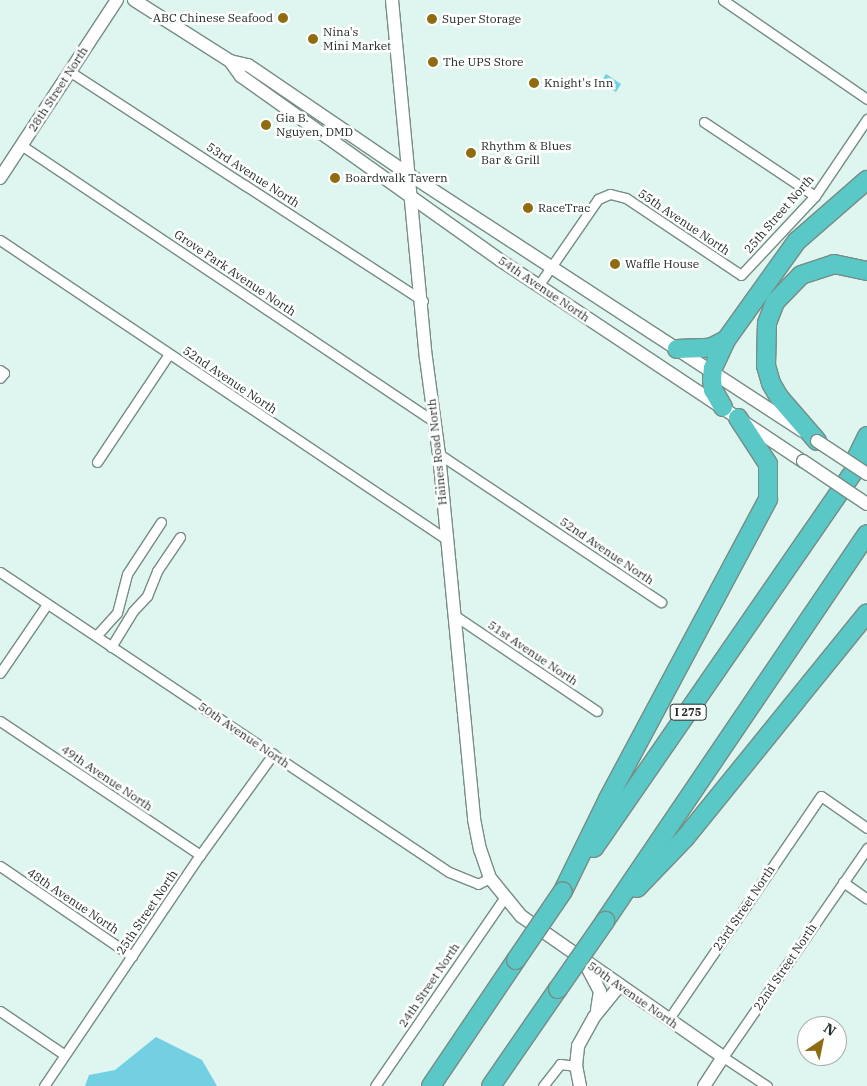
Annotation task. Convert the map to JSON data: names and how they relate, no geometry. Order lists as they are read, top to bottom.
{
  "streets": {
    "highway": ["I 275"],
    "main road": [
      "28th Street North",
      "54th Avenue North",
      "Haines Road North",
      "50th Avenue North",
      "22nd Street North"
    ],
    "street": [
      "53rd Avenue North",
      "25th Street North",
      "55th Avenue North",
      "Grove Park Avenue North",
      "52nd Avenue North",
      "51st Avenue North",
      "49th Avenue North",
      "48th Avenue North",
      "23rd Street North",
      "24th Street North"
    ]
  },
  "crossings": [
    ["28th Street North", "53rd Avenue North"],
    ["28th Street North", "Grove Park Avenue North"],
    ["53rd Avenue North", "Haines Road North"],
    ["25th Street North", "55th Avenue North"],
    ["25th Street North", "50th Avenue North"],
    ["25th Street North", "49th Avenue North"],
    ["25th Street North", "48th Avenue North"],
    ["55th Avenue North", "54th Avenue North"],
    ["Grove Park Avenue North", "Haines Road North"],
    ["54th Avenue North", "Haines Road North"],
    ["52nd Avenue North", "Haines Road North"],
    ["Haines Road North", "51st Avenue North"],
    ["Haines Road North", "50th Avenue North"],
    ["Haines Road North", "24th Street North"],
    ["50th Avenue North", "23rd Street North"],
    ["50th Avenue North", "22nd Street North"],
    ["50th Avenue North", "24th Street North"]
  ],
  "places": [
    "ABC Chinese Seafood",
    "Super Storage",
    "Nina's Mini Market",
    "The UPS Store",
    "Knight's Inn",
    "Gia B. Nguyen, DMD",
    "Rhythm & Blues Bar & Grill",
    "Boardwalk Tavern",
    "RaceTrac",
    "Waffle House"
  ],
  "north": "top right"
}
